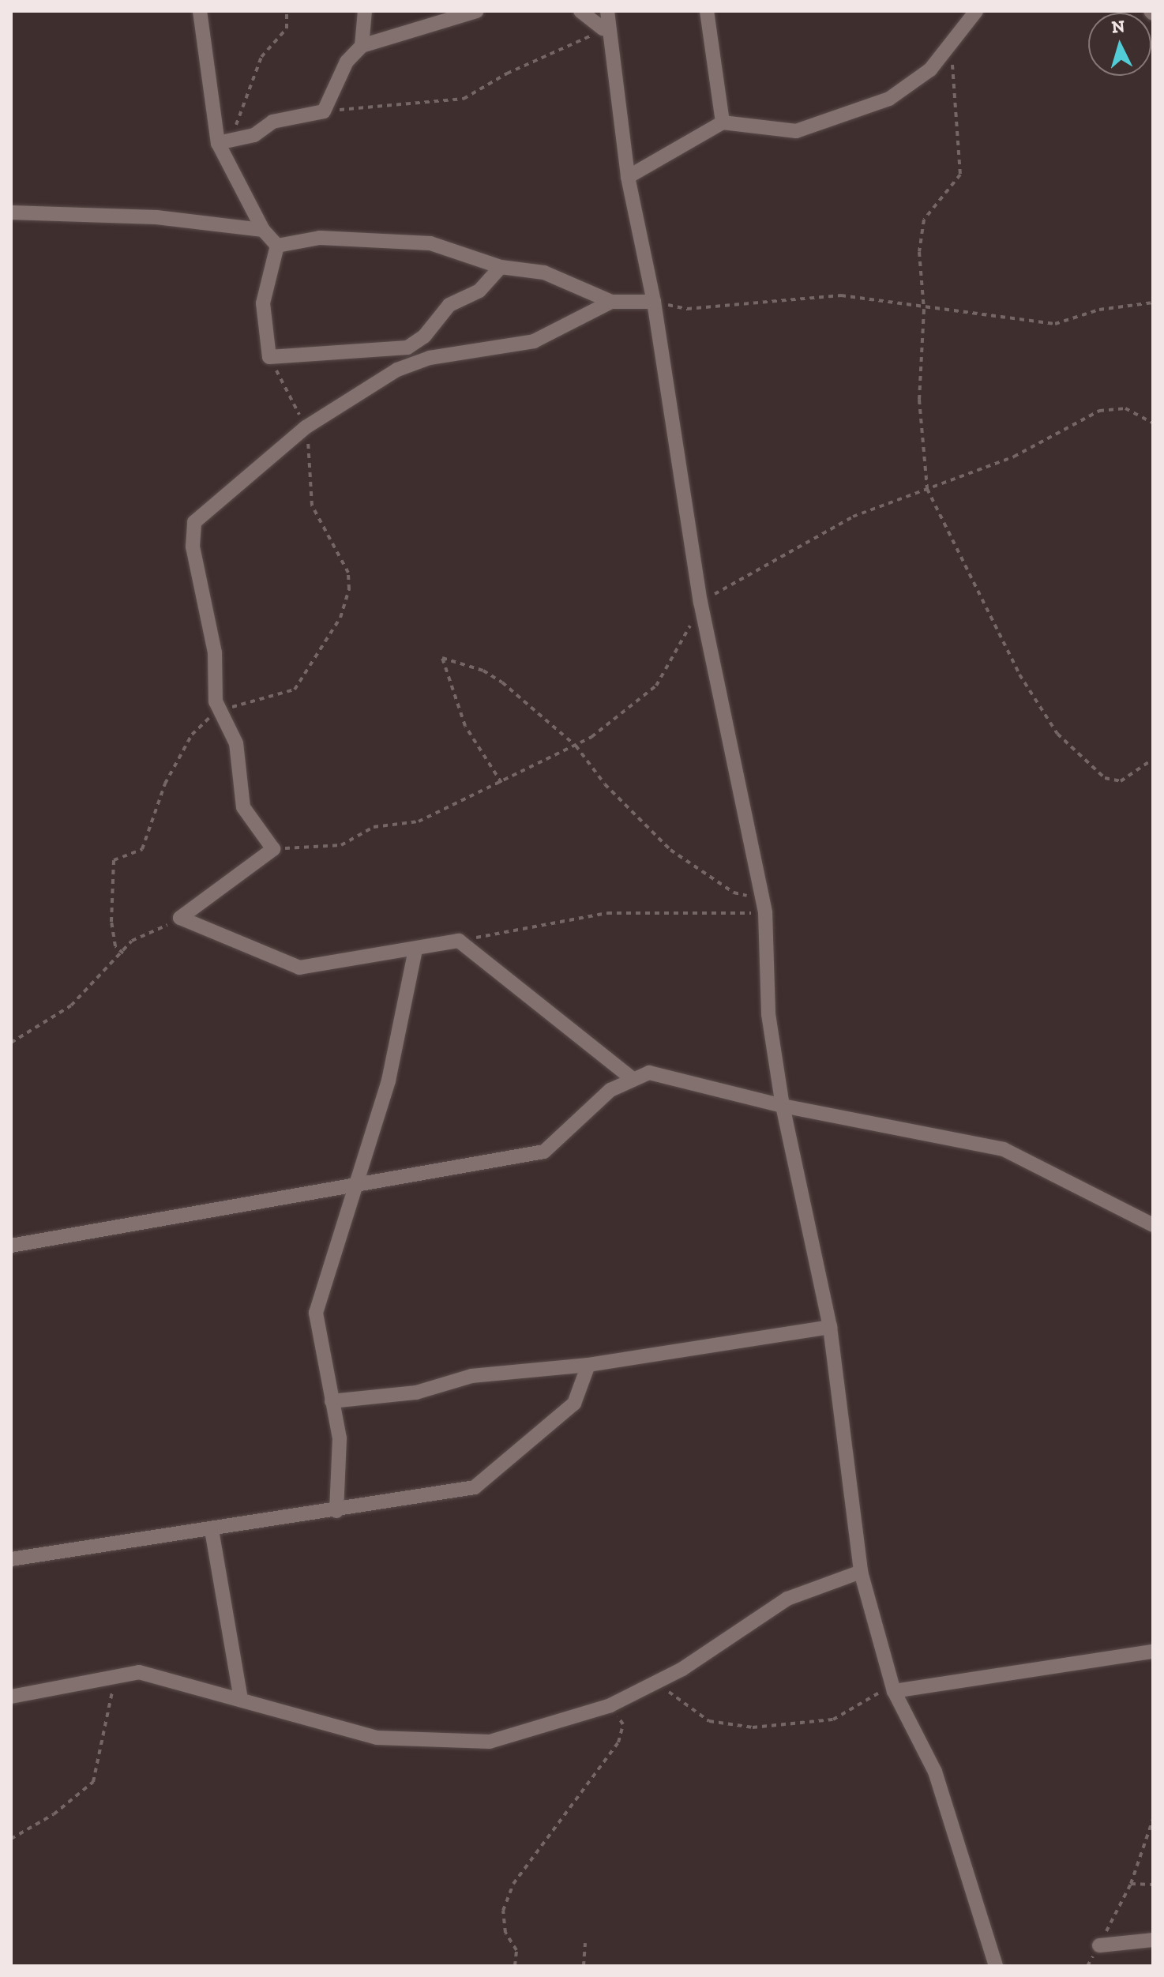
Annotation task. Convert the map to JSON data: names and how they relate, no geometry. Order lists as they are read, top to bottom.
{
  "north": "top"
}
